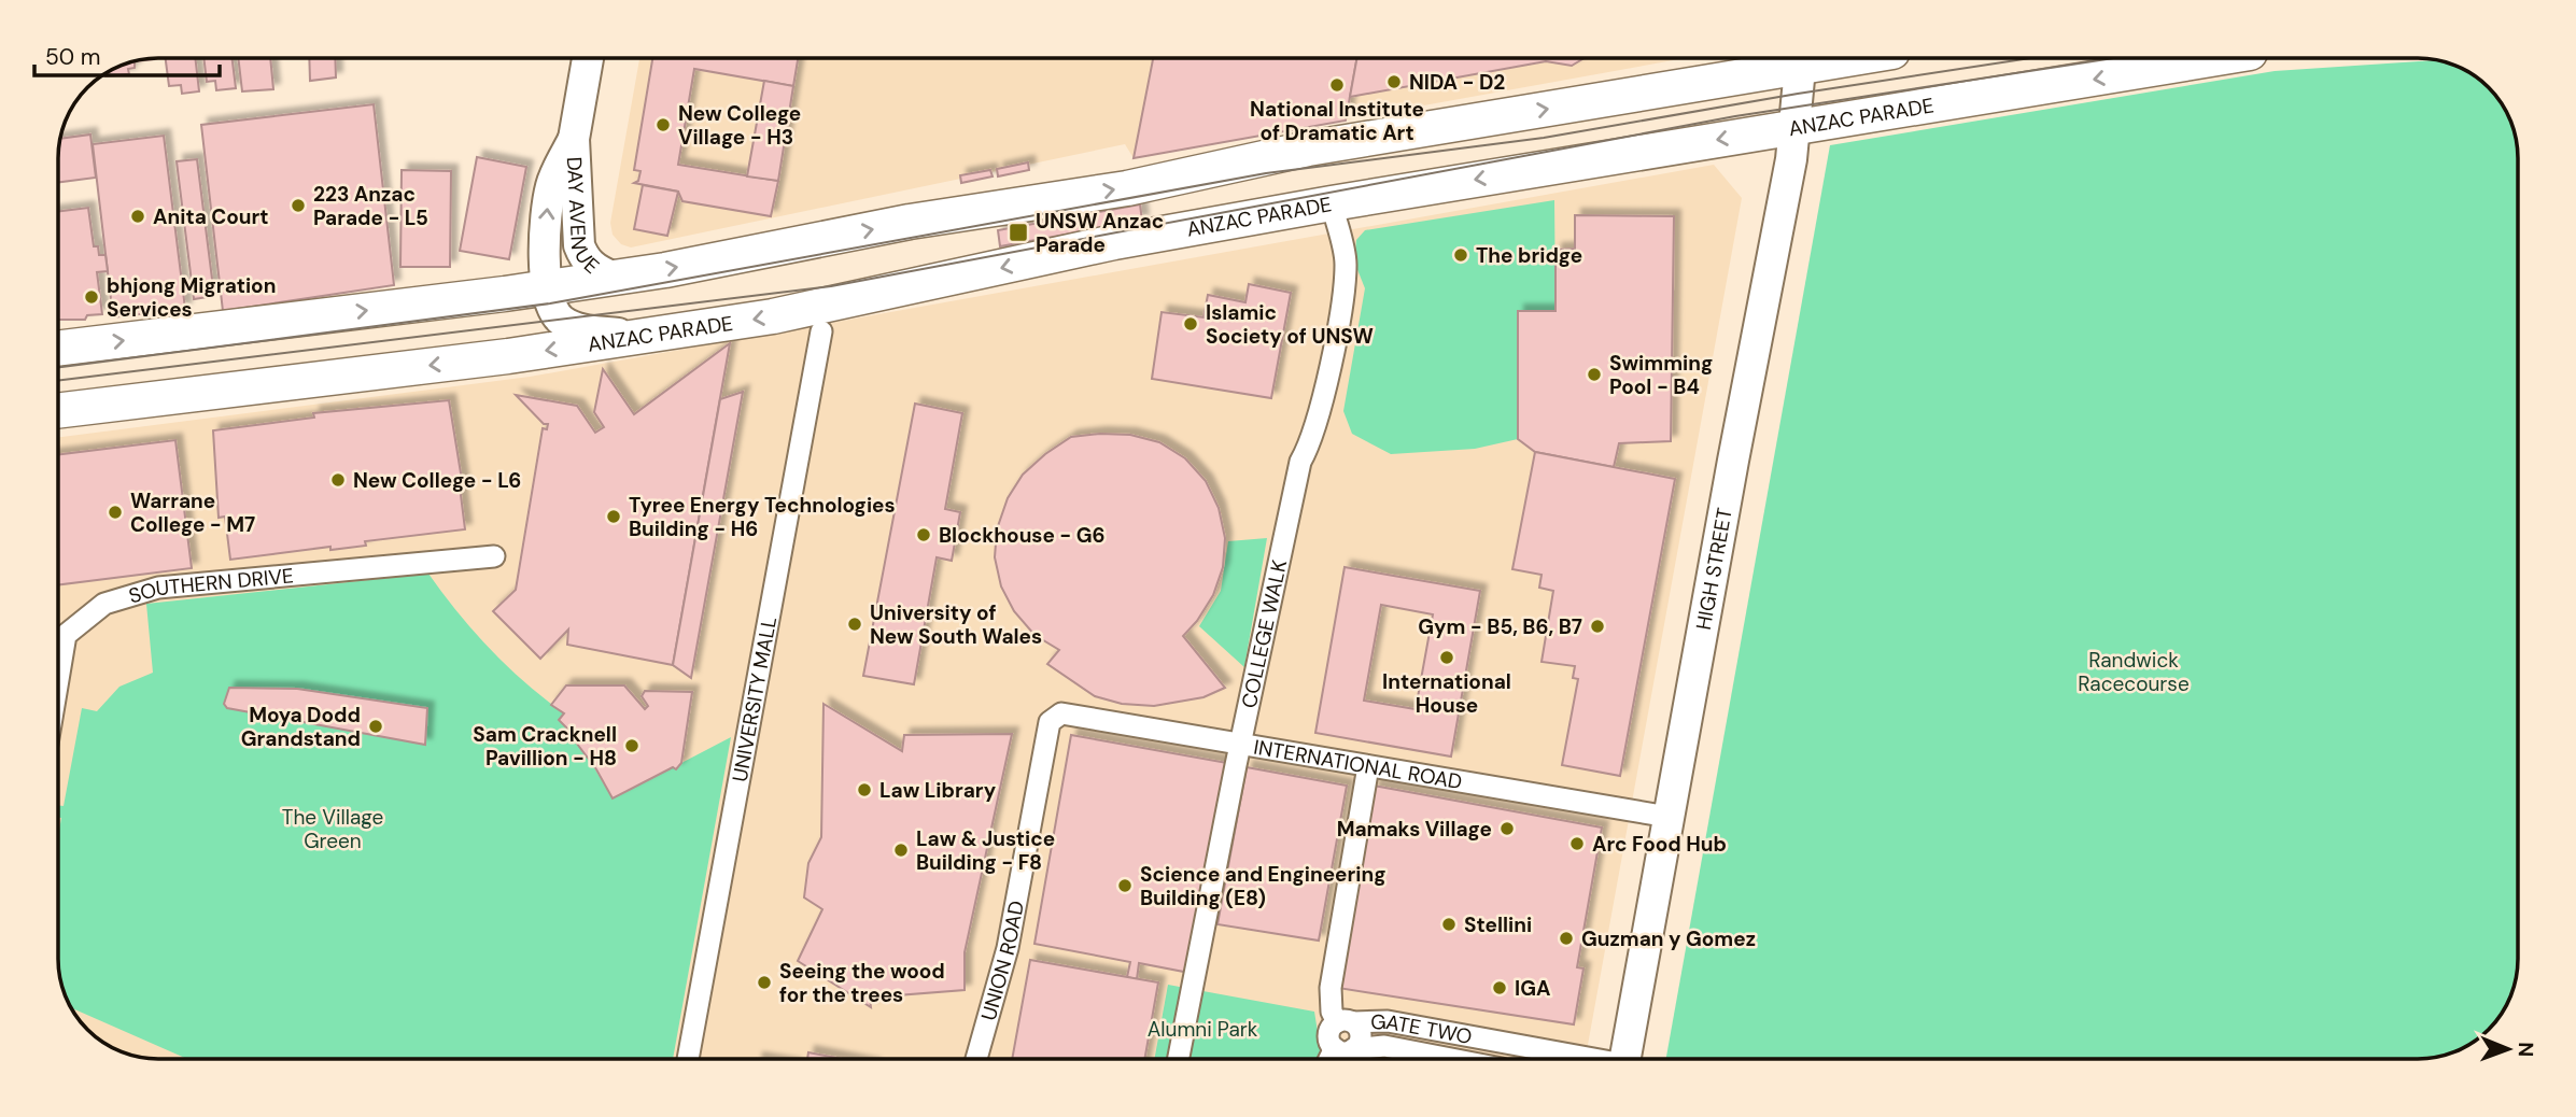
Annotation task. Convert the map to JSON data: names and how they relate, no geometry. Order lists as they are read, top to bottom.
{
  "streets": {
    "main road": ["ANZAC PARADE"],
    "street": [
      "DAY AVENUE",
      "HIGH STREET",
      "SOUTHERN DRIVE",
      "COLLEGE WALK",
      "UNIVERSITY MALL",
      "INTERNATIONAL ROAD",
      "UNION ROAD",
      "GATE TWO"
    ]
  },
  "crossings": [
    ["ANZAC PARADE", "DAY AVENUE"],
    ["ANZAC PARADE", "HIGH STREET"],
    ["ANZAC PARADE", "COLLEGE WALK"],
    ["HIGH STREET", "INTERNATIONAL ROAD"],
    ["COLLEGE WALK", "INTERNATIONAL ROAD"],
    ["INTERNATIONAL ROAD", "UNION ROAD"]
  ],
  "parks": ["Randwick Racecourse", "The Village Green", "Alumni Park"],
  "places": {
    "other": [
      "NIDA - D2",
      "National Institute of Dramatic Art",
      "New College Village - H3",
      "223 Anzac Parade - L5",
      "Anita Court",
      "The bridge",
      "bhjong Migration Services",
      "Islamic Society of UNSW",
      "Swimming Pool - B4",
      "New College - L6",
      "Warrane College - M7",
      "Tyree Energy Technologies Building - H6",
      "Blockhouse - G6",
      "University of New South Wales",
      "Gym - B5, B6, B7",
      "International House",
      "Moya Dodd Grandstand",
      "Sam Cracknell Pavillion - H8",
      "Law Library",
      "Mamaks Village",
      "Arc Food Hub",
      "Law & Justice Building - F8",
      "Science and Engineering Building (E8)",
      "Stellini",
      "Guzman y Gomez",
      "Seeing the wood for the trees",
      "IGA"
    ],
    "transit": ["UNSW Anzac Parade"]
  },
  "scale_bar": "50 m",
  "north": "right"
}
